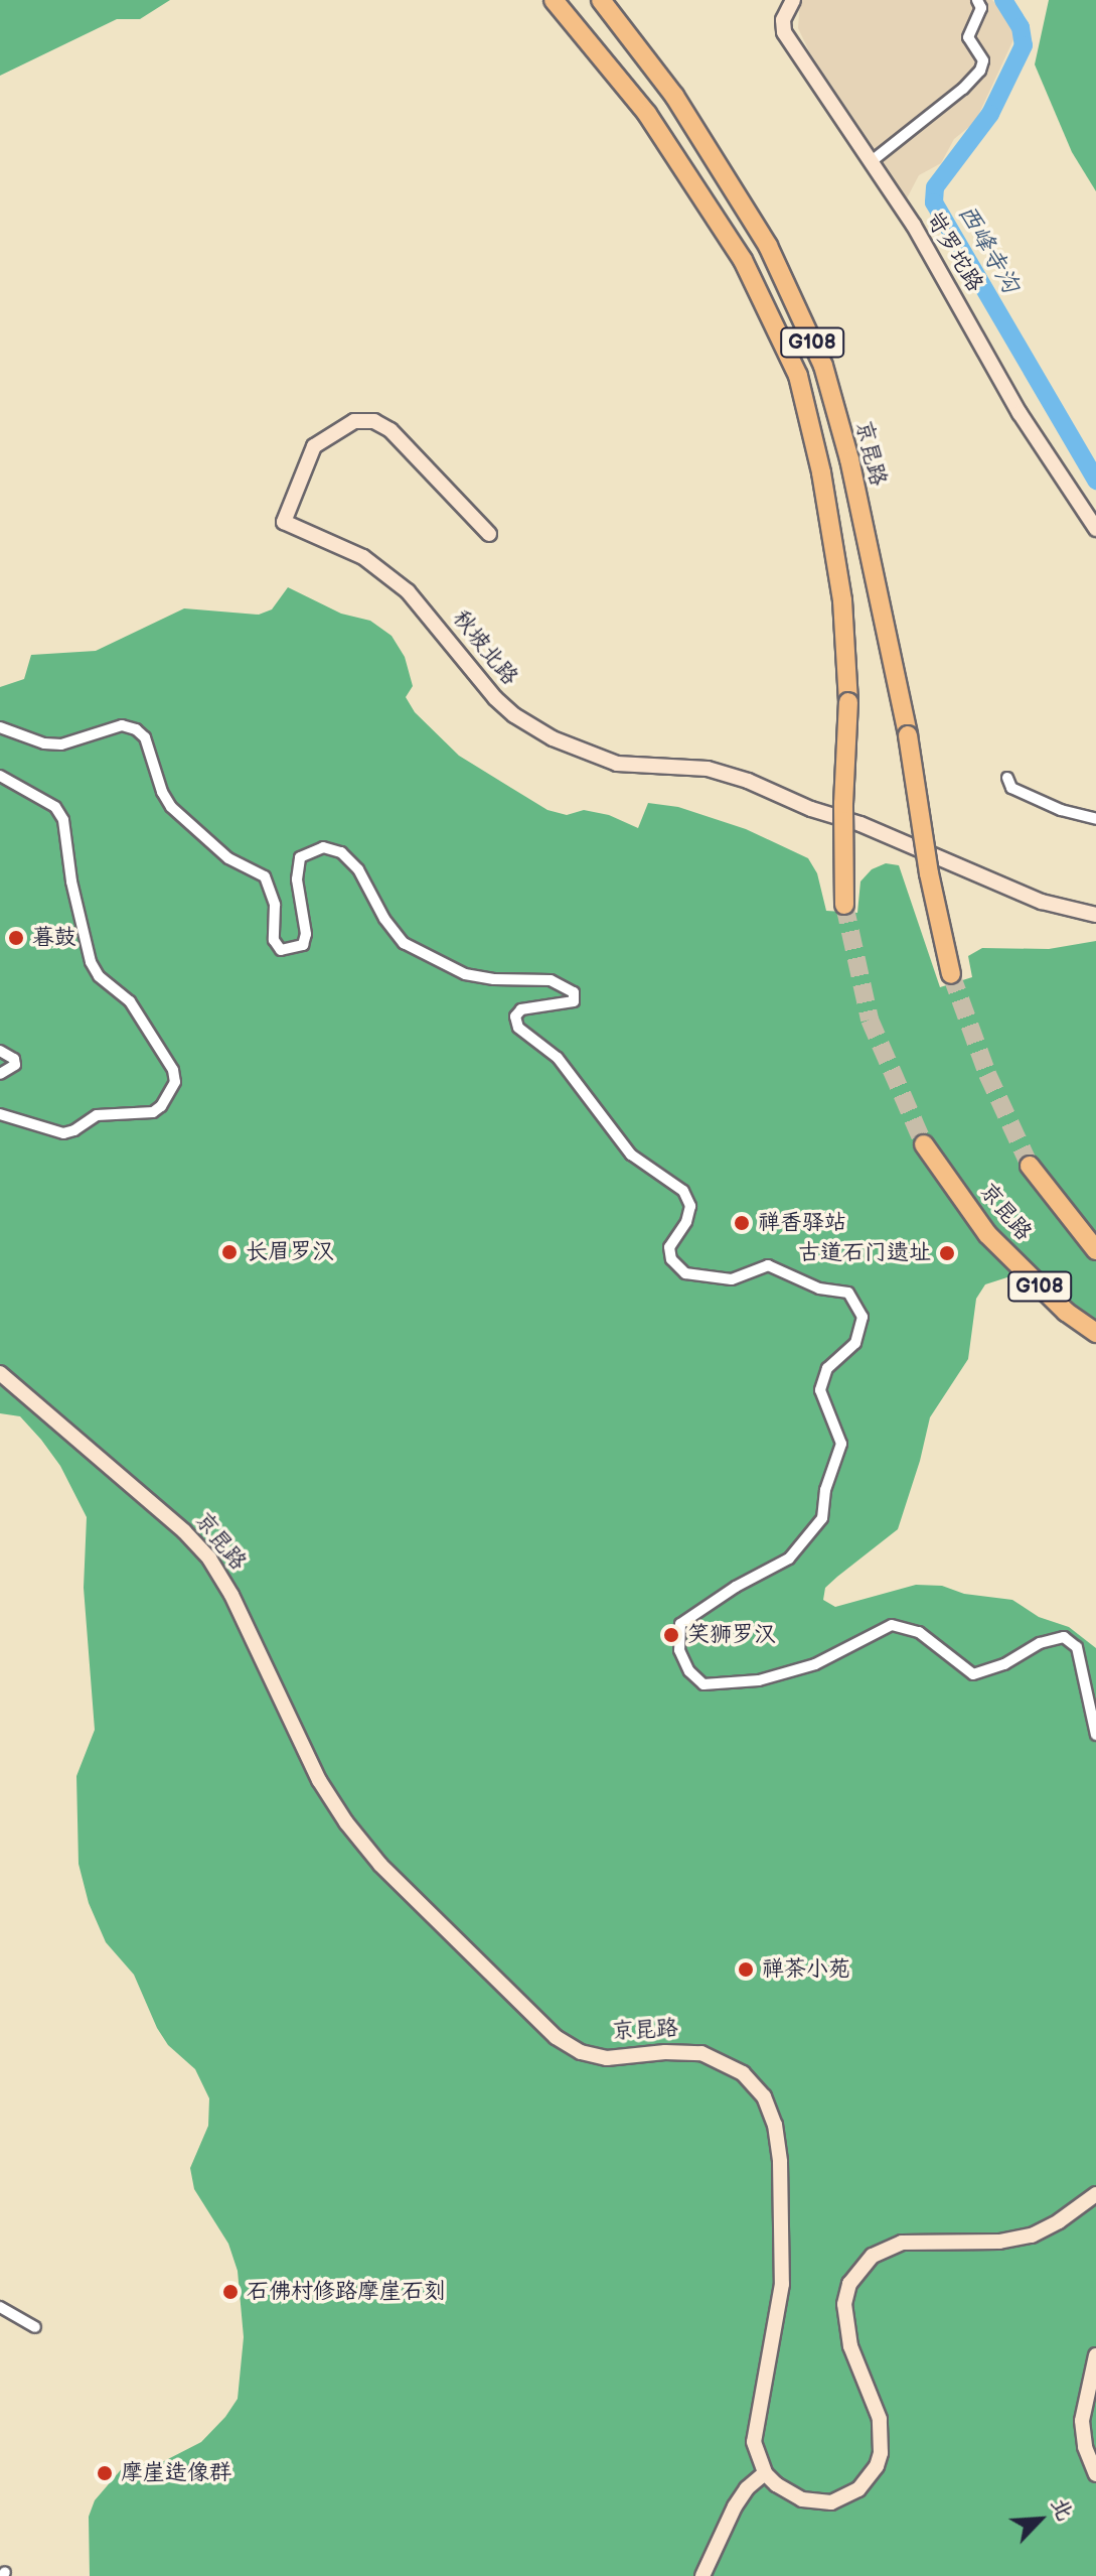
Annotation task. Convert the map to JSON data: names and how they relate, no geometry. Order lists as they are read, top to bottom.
{
  "streets": {
    "highway": ["G108", "京昆路"],
    "main road": ["岢罗坨路", "秋坡北路"]
  },
  "water": ["西峰寺沟"],
  "places": [
    "暮鼓",
    "禅香驿站",
    "长眉罗汉",
    "古道石门遗址",
    "笑狮罗汉",
    "禅茶小苑",
    "石佛村修路摩崖石刻",
    "摩崖造像群"
  ],
  "north": "top right"
}
